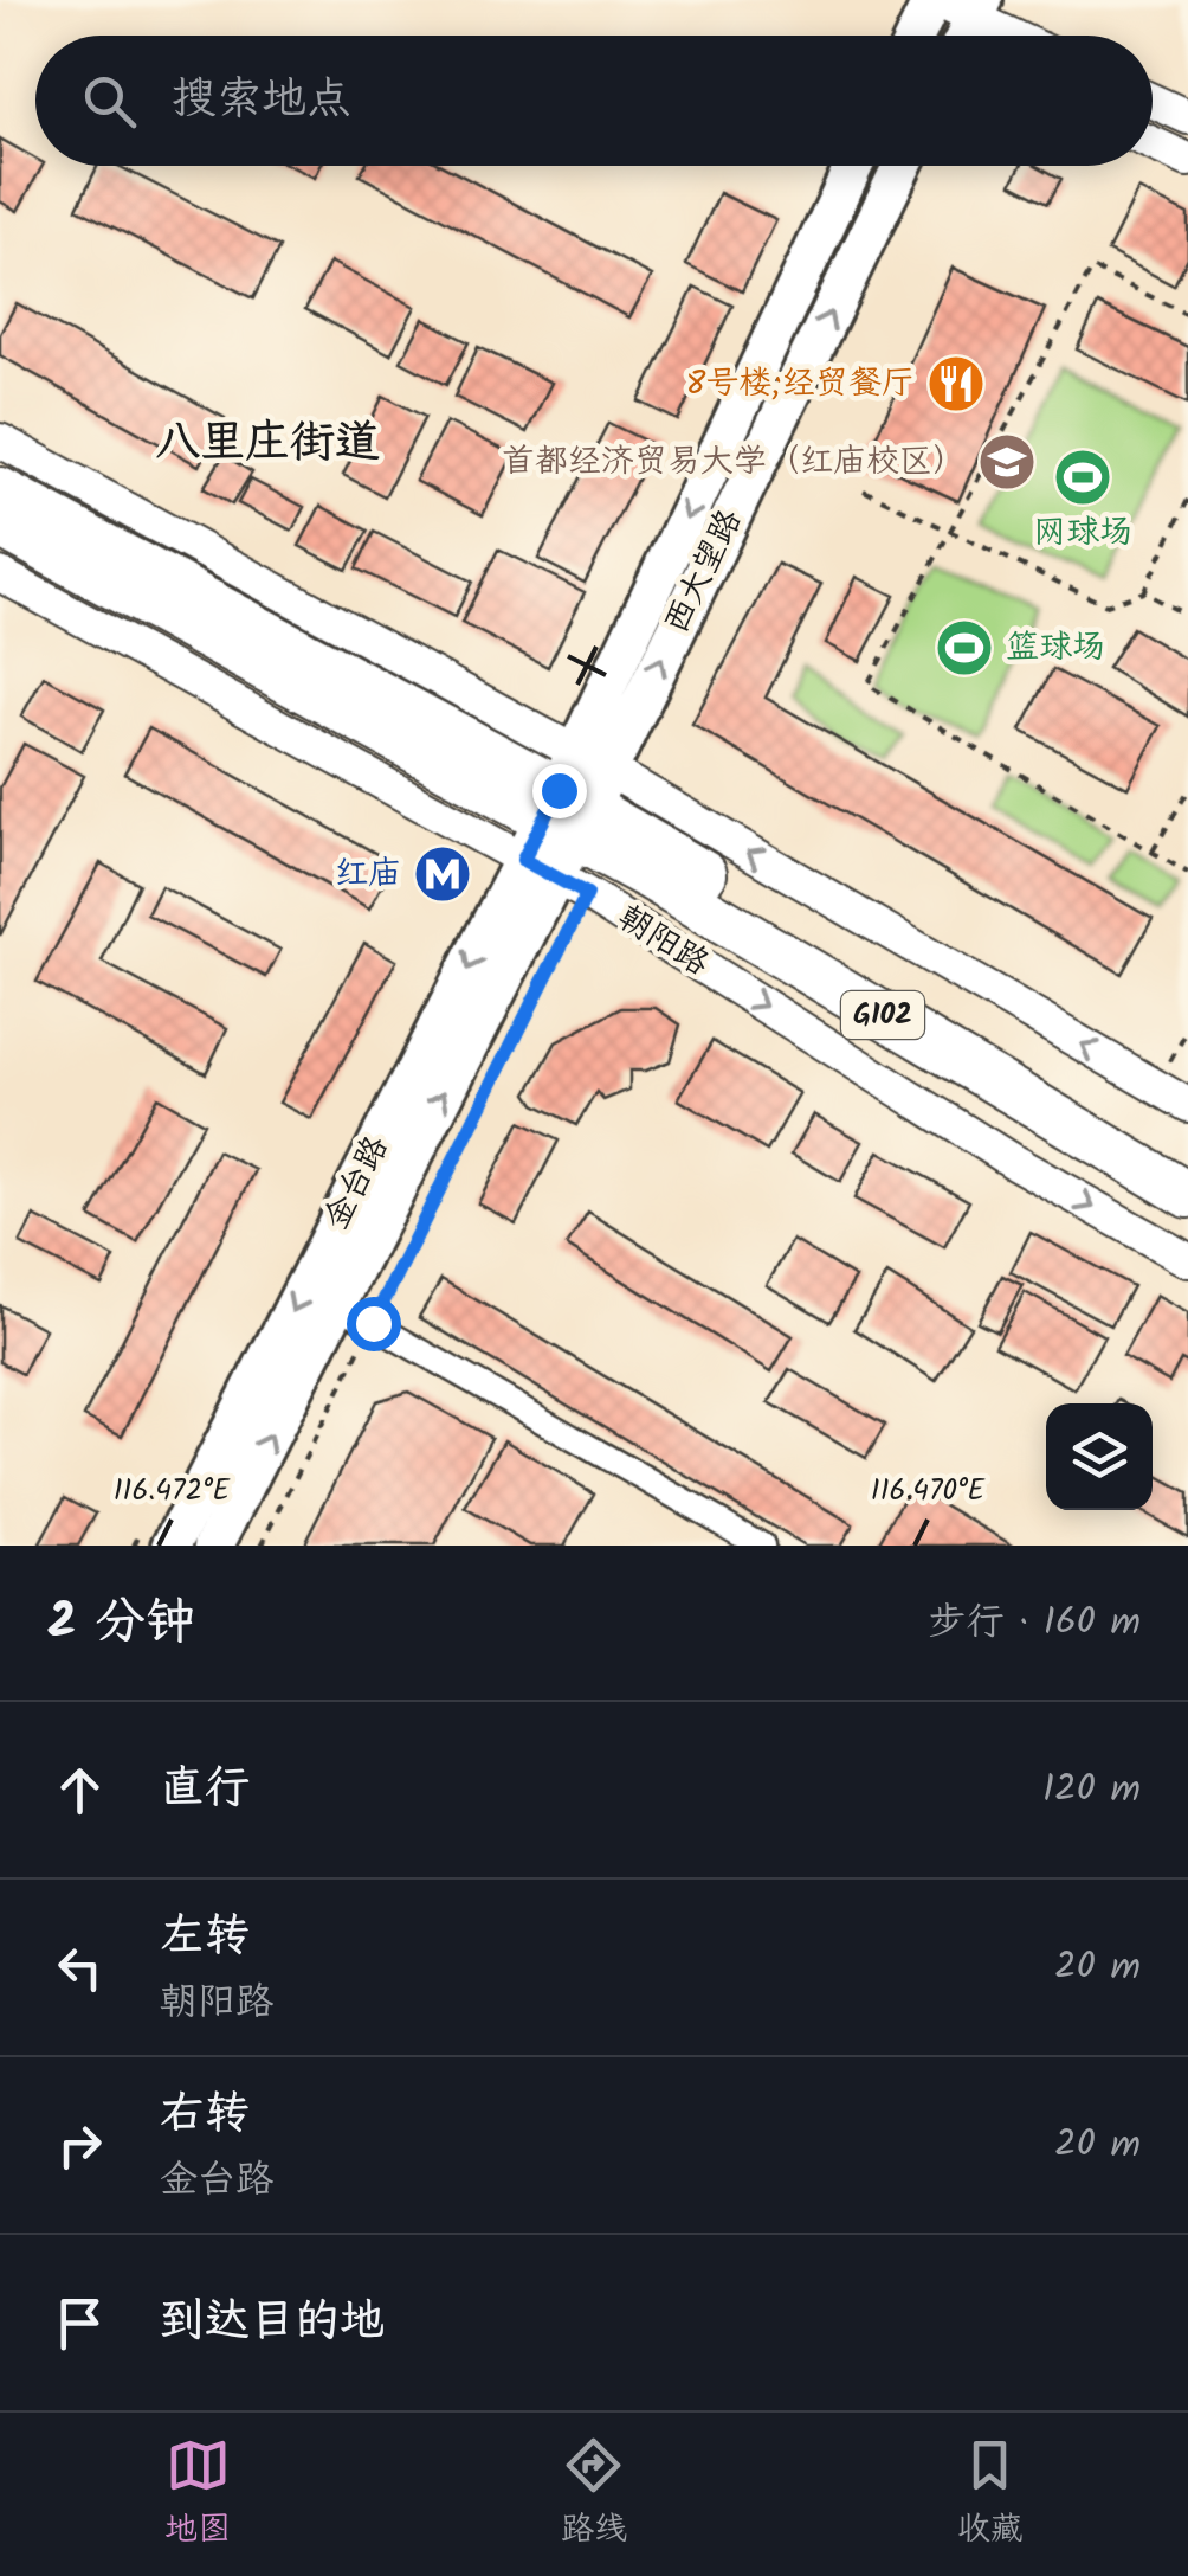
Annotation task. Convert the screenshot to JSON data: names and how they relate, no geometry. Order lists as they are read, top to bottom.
{
  "streets": {
    "highway": ["朝阳路", "G102"],
    "main road": ["西大望路", "金台路"]
  },
  "crossings": [
    ["西大望路", "朝阳路"],
    ["西大望路", "金台路"],
    ["朝阳路", "金台路"]
  ],
  "districts": ["八里庄街道"],
  "places": {
    "restaurant": ["8号楼;经贸餐厅"],
    "school or university": ["首都经济贸易大学（红庙校区）"],
    "sports": ["网球场", "篮球场"],
    "metro station": ["红庙"]
  },
  "page": {
    "search": "搜索地点",
    "heading": ["2 分钟", "步行 · 160 m"],
    "list": [
      ["直行", "120 m"],
      ["左转", "朝阳路", "20 m"],
      ["右转", "金台路", "20 m"],
      "到达目的地"
    ],
    "nav": ["地图", "路线", "收藏"]
  },
  "coordinates": ["116.472°E", "116.470°E"]
}
